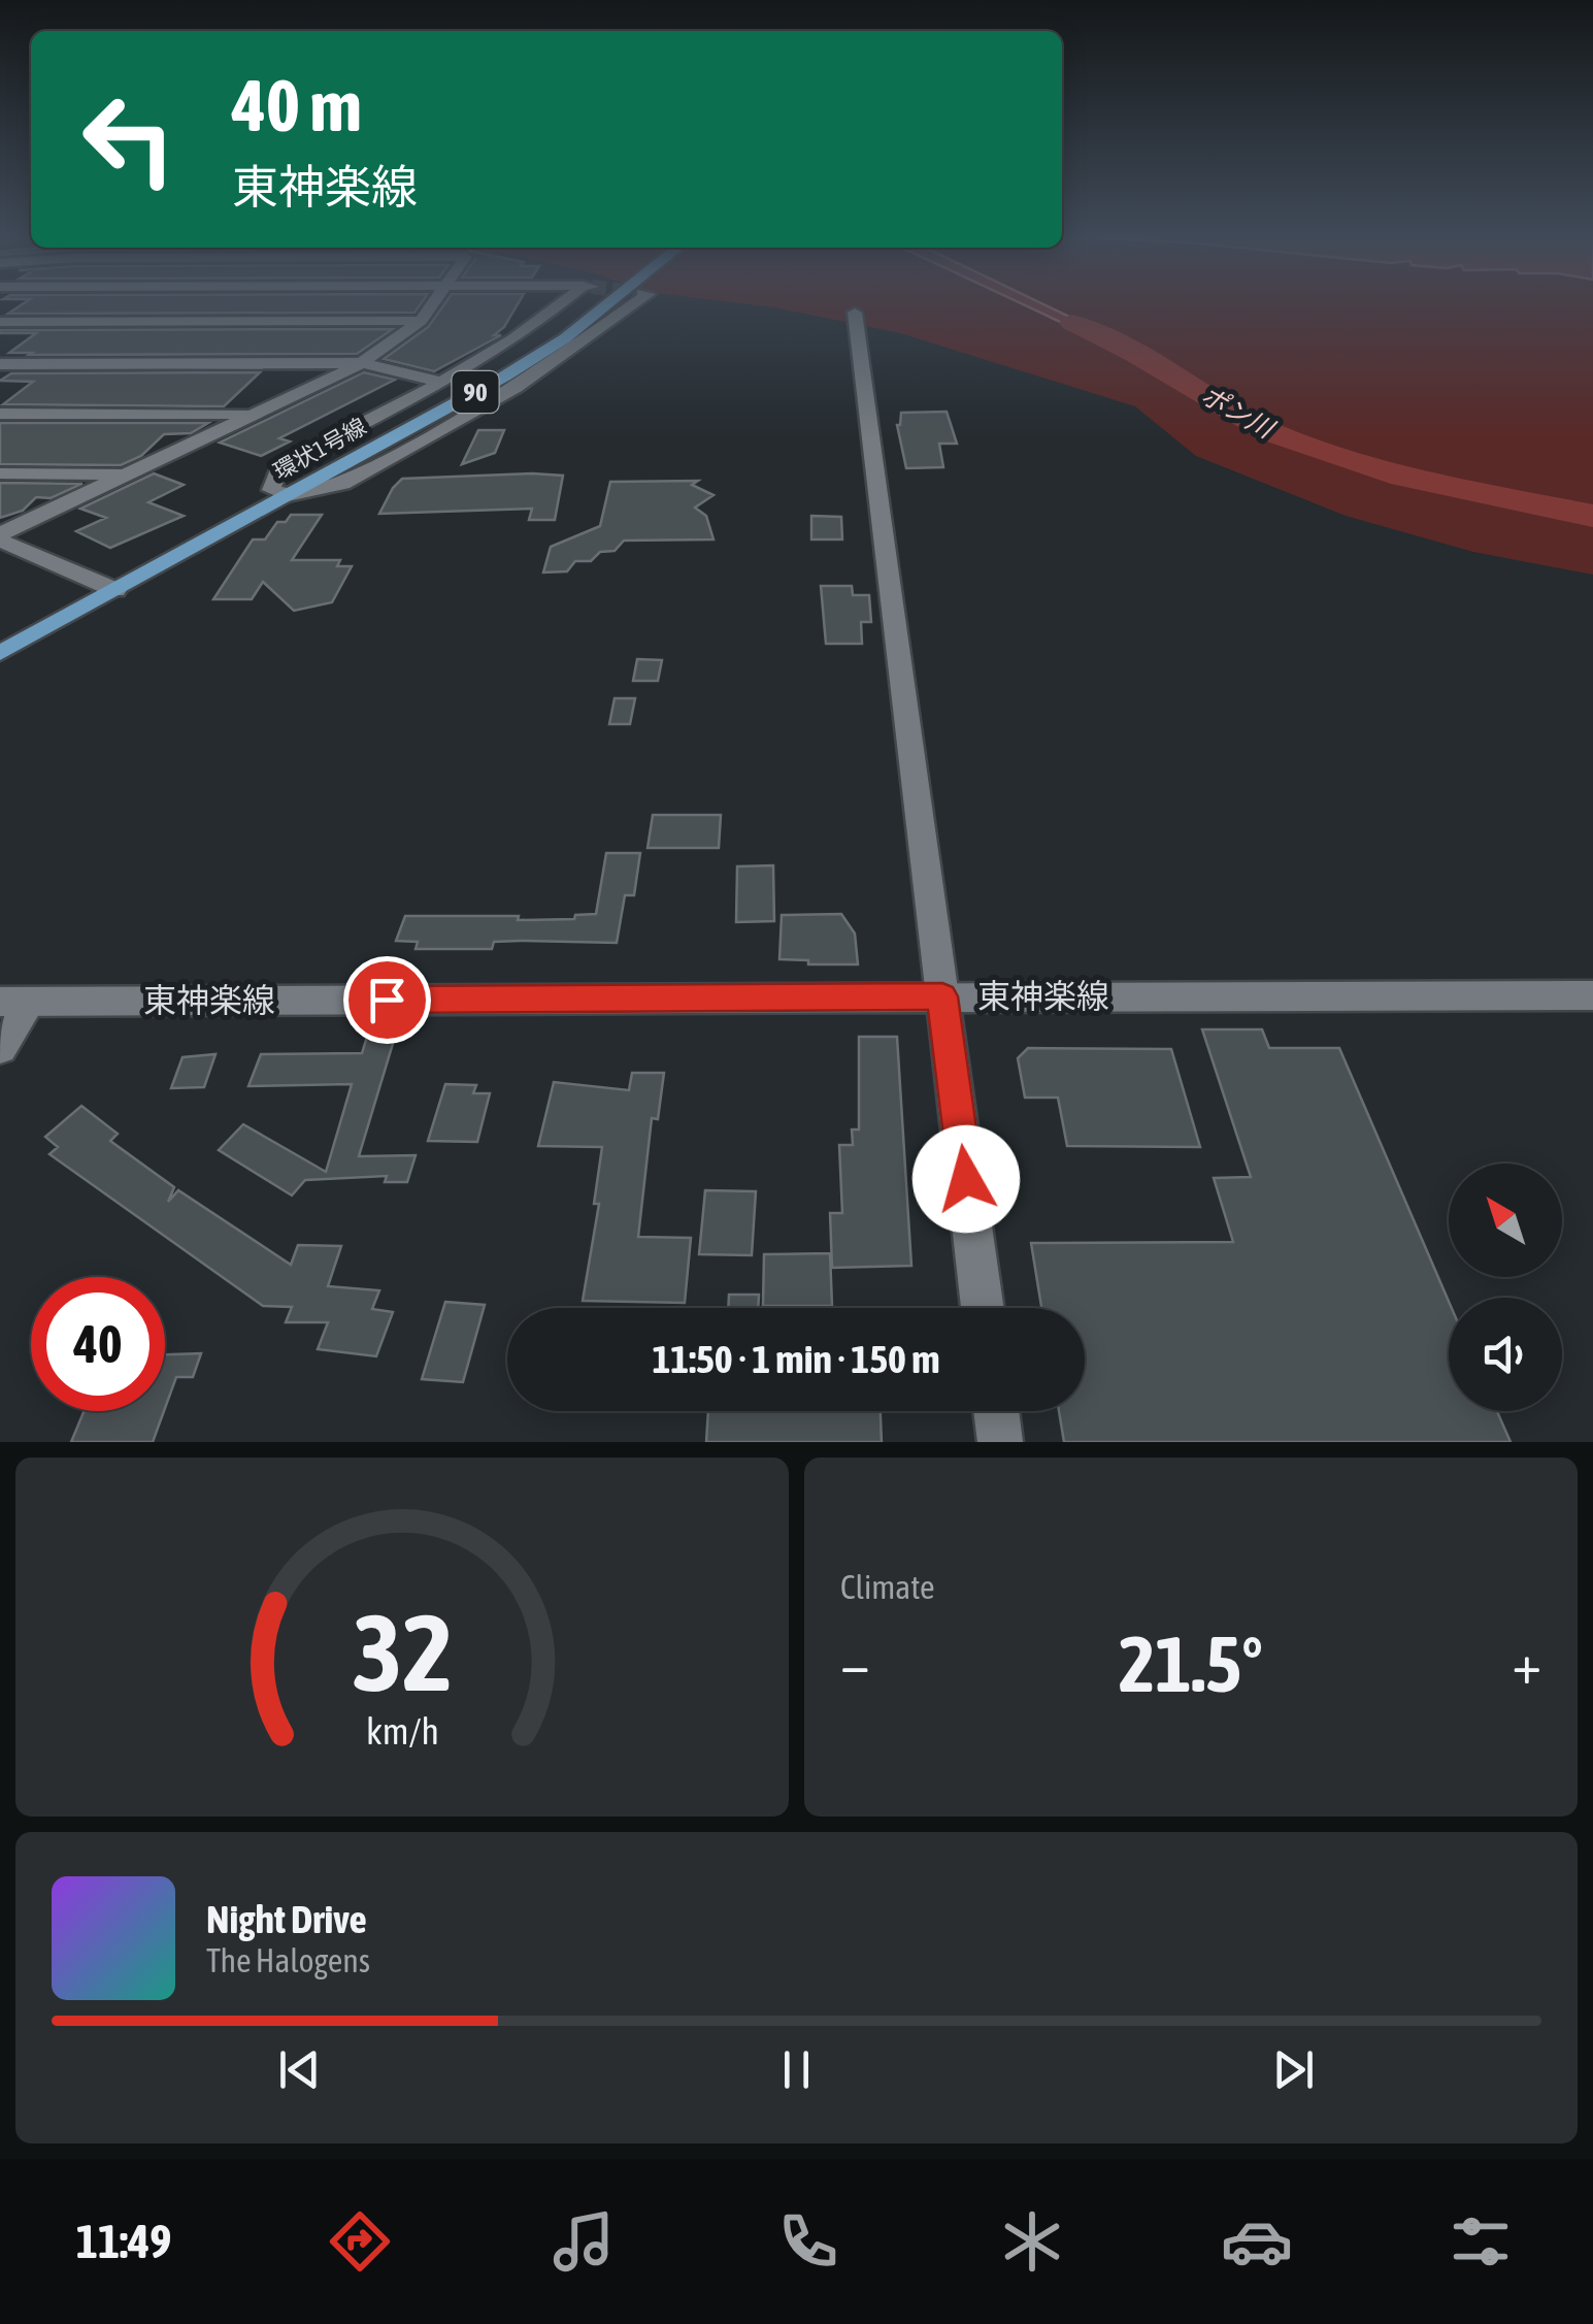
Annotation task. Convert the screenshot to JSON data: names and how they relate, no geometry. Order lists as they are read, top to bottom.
{
  "streets": {
    "main road": ["90", "環状1号線"],
    "street": ["東神楽線"]
  },
  "water": ["ポン川"],
  "north": "top left",
  "page": {
    "turn": ["40 m", "東神楽線"],
    "limit": "40",
    "trip": "11:50 · 1 min · 150 m",
    "tile": "Climate",
    "heat": ["−", "21.5°", "+"],
    "song": ["Night Drive", "The Halogens"],
    "tabs": "11:49",
    "gauge": ["32", "km/h"]
  }
}
